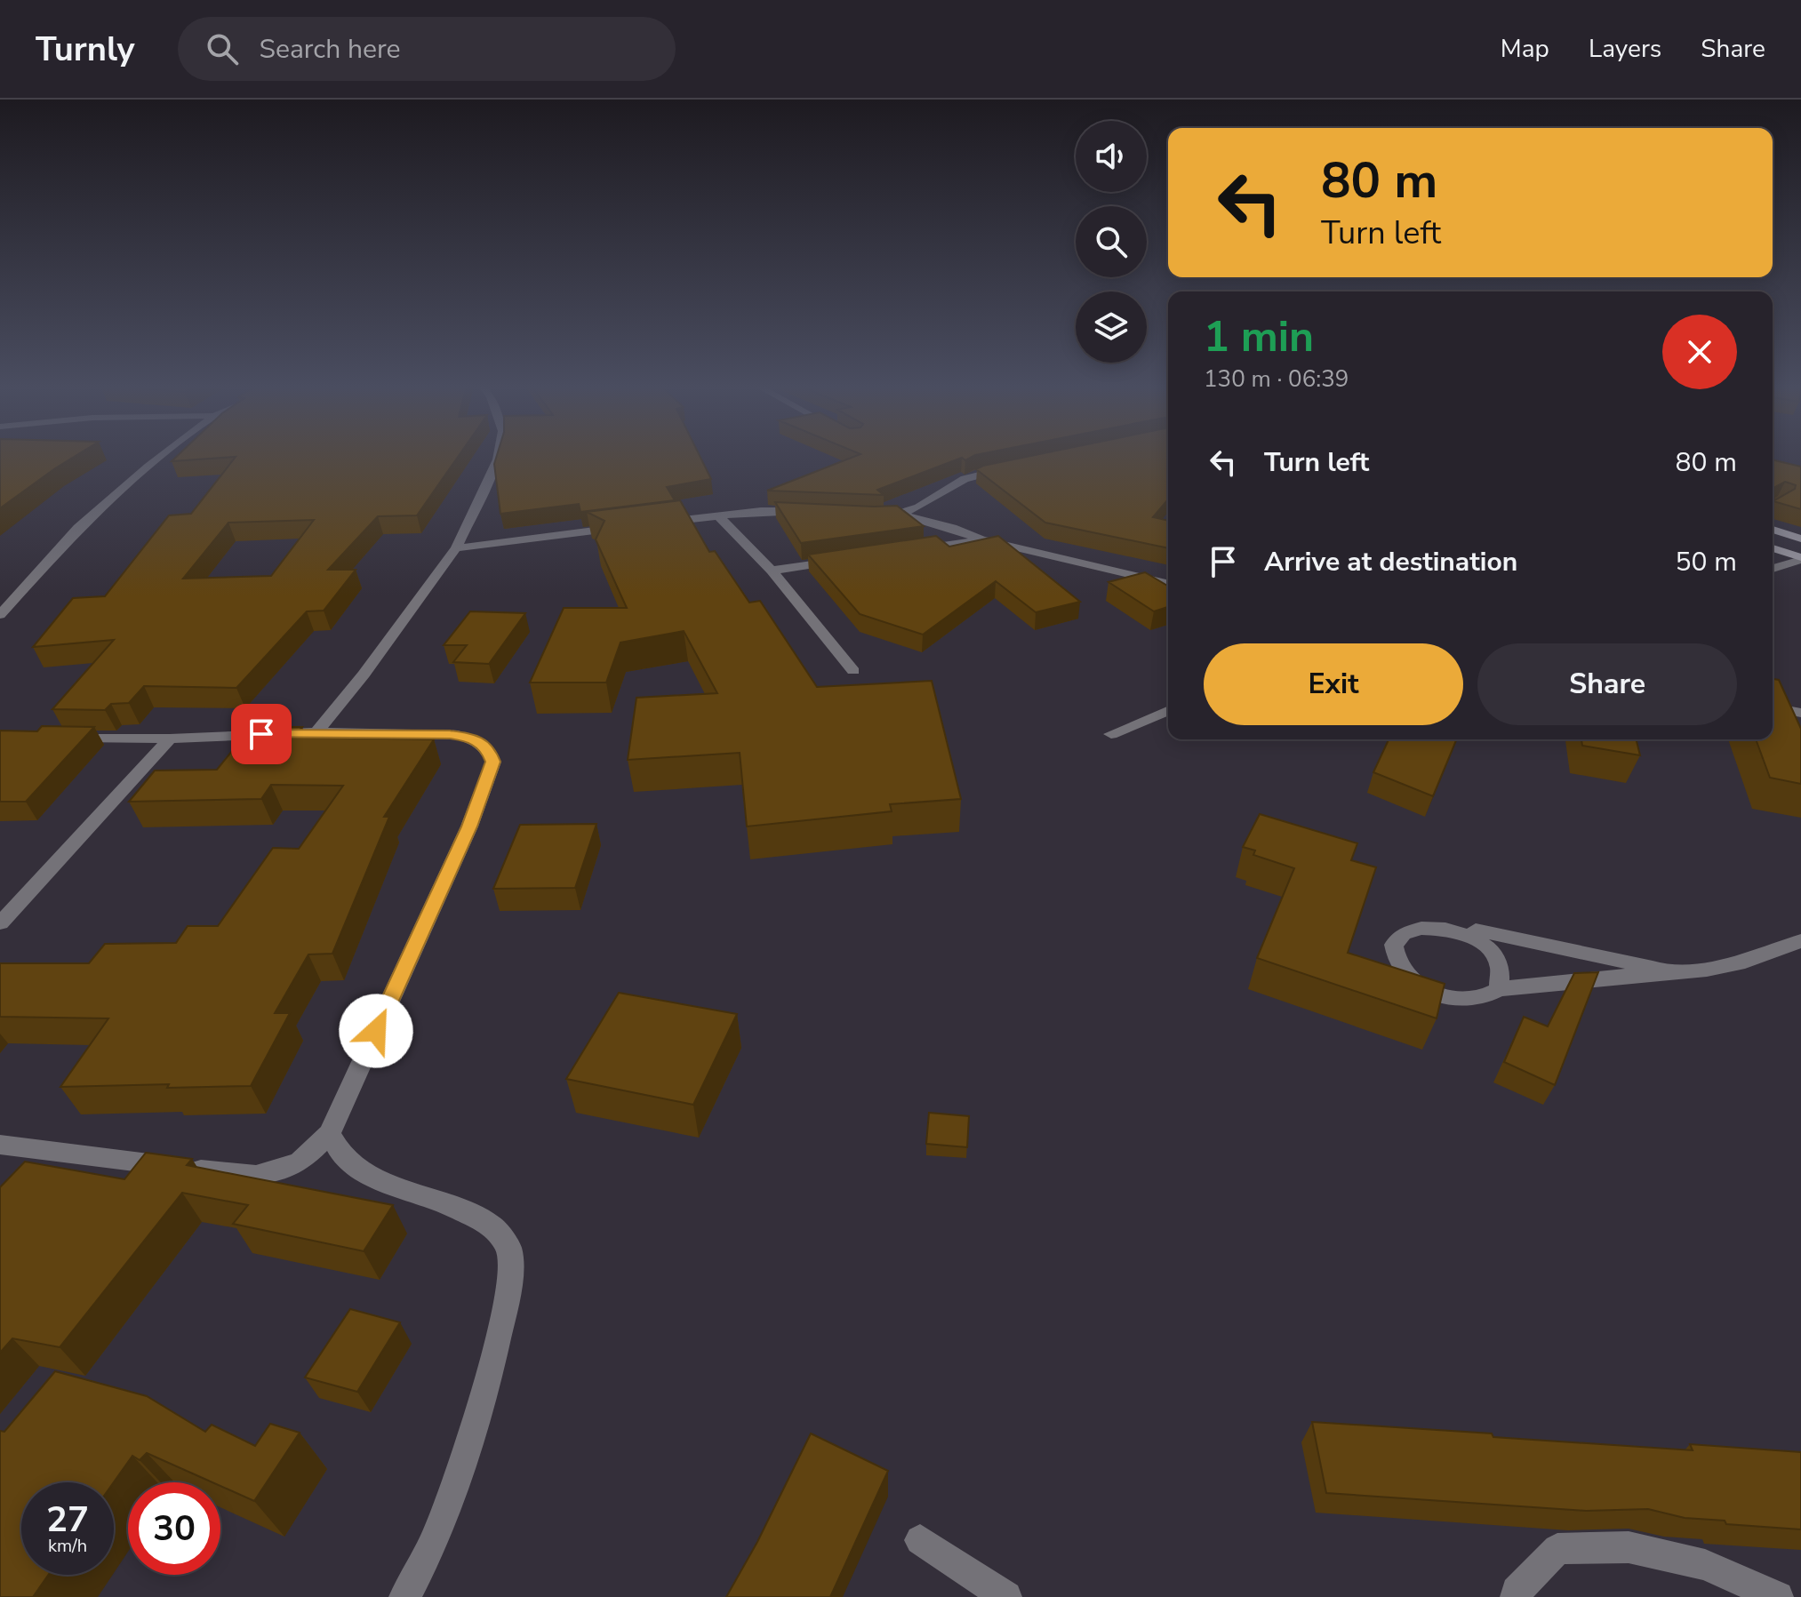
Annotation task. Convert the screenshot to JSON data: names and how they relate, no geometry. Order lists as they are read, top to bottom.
{
  "page": {
    "header": "Turnly",
    "search": "Search here",
    "nav": ["Map", "Layers", "Share"],
    "turn": ["80 m", "Turn left"],
    "heading": ["1 min", "130 m · 06:39"],
    "list": [
      {
        "name": "Turn left",
        "value": "80 m"
      },
      {
        "name": "Arrive at destination",
        "value": "50 m"
      }
    ],
    "buttons": ["Exit", "Share"],
    "speed": "27 km/h",
    "limit": "30"
  }
}
